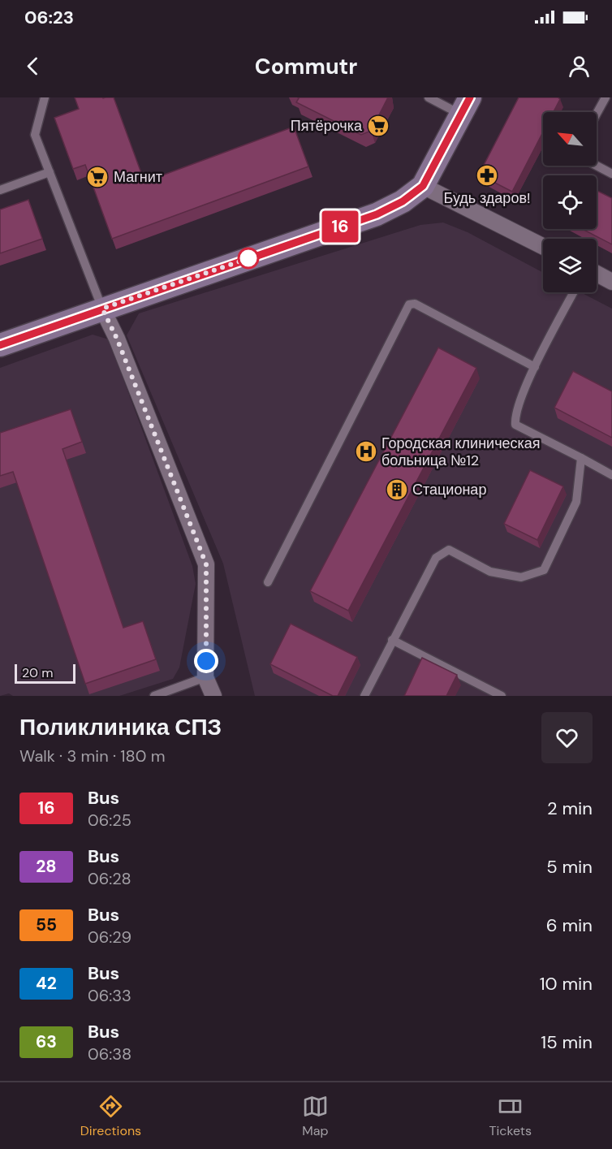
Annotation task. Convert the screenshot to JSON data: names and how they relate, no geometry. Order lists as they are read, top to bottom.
{
  "places": {
    "supermarket": ["Пятёрочка", "Магнит"],
    "pharmacy": ["Будь здаров!"],
    "hospital": ["Городская клиническая больница №12"],
    "building": ["Стационар"]
  },
  "lines": ["bus line 16"],
  "scale_bar": "20 m",
  "north": "top left",
  "page": {
    "status": "06:23",
    "header": "Commutr",
    "on_map": "16",
    "scale": "20 m",
    "heading": ["Поликлиника СПЗ", "Walk · 3 min · 180 m"],
    "list": [
      {
        "mark": "16",
        "name": "Bus",
        "note": "06:25",
        "value": "2 min"
      },
      {
        "mark": "28",
        "name": "Bus",
        "note": "06:28",
        "value": "5 min"
      },
      {
        "mark": "55",
        "name": "Bus",
        "note": "06:29",
        "value": "6 min"
      },
      {
        "mark": "42",
        "name": "Bus",
        "note": "06:33",
        "value": "10 min"
      },
      {
        "mark": "63",
        "name": "Bus",
        "note": "06:38",
        "value": "15 min"
      }
    ],
    "tabs": ["Directions", "Map", "Tickets"]
  }
}
